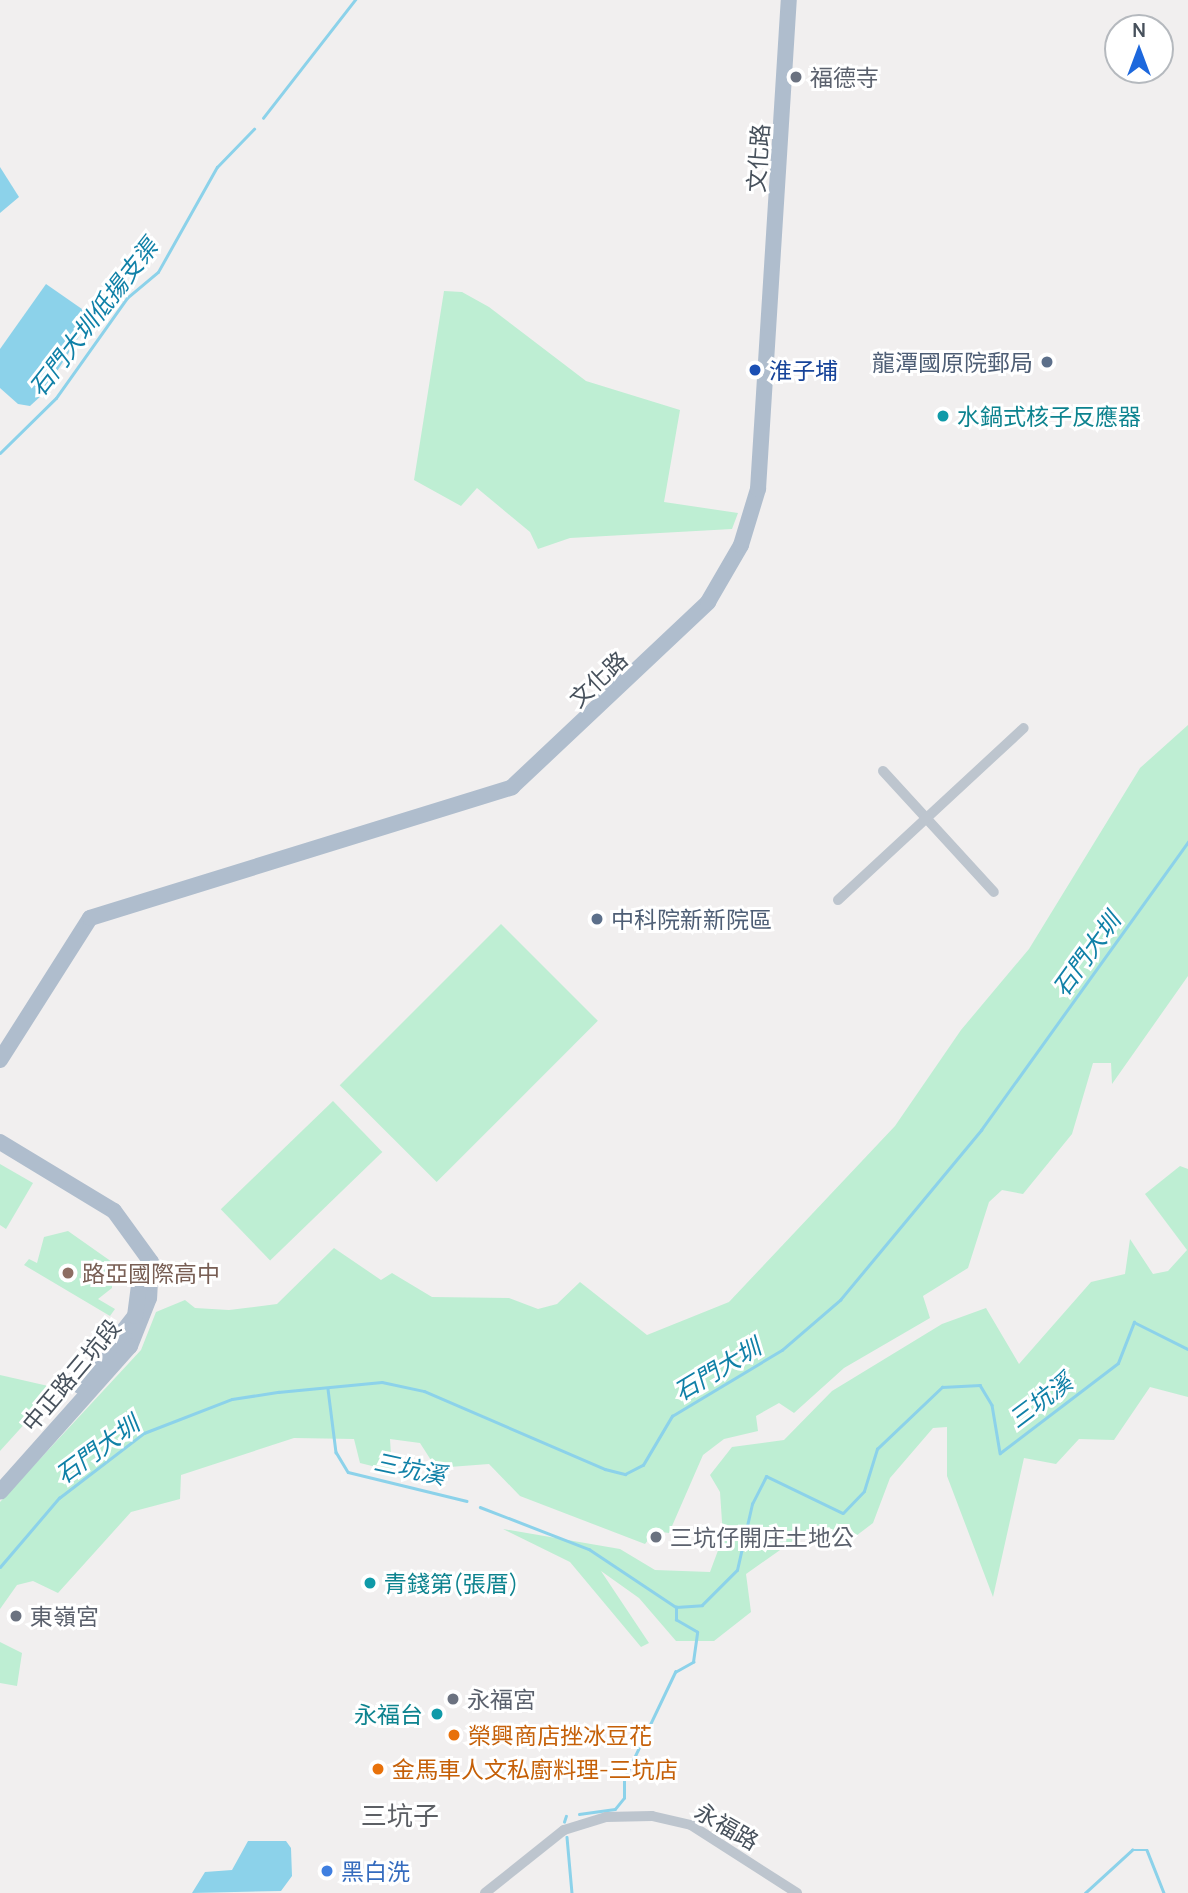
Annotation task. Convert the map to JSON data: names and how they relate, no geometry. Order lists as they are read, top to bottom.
{
  "streets": {
    "main road": ["文化路", "中正路三坑段"],
    "street": ["永福路"]
  },
  "districts": ["三坑子"],
  "water": ["石門大圳低揚支渠", "石門大圳", "三坑溪"],
  "places": [
    "福德寺",
    "龍潭國原院郵局",
    "淮子埔",
    "水鍋式核子反應器",
    "中科院新新院區",
    "路亞國際高中",
    "三坑仔開庄土地公",
    "青錢第(張厝)",
    "東嶺宮",
    "永福宮",
    "永福台",
    "榮興商店挫冰豆花",
    "金馬車人文私廚料理-三坑店",
    "黑白洗"
  ],
  "north": "top"
}
